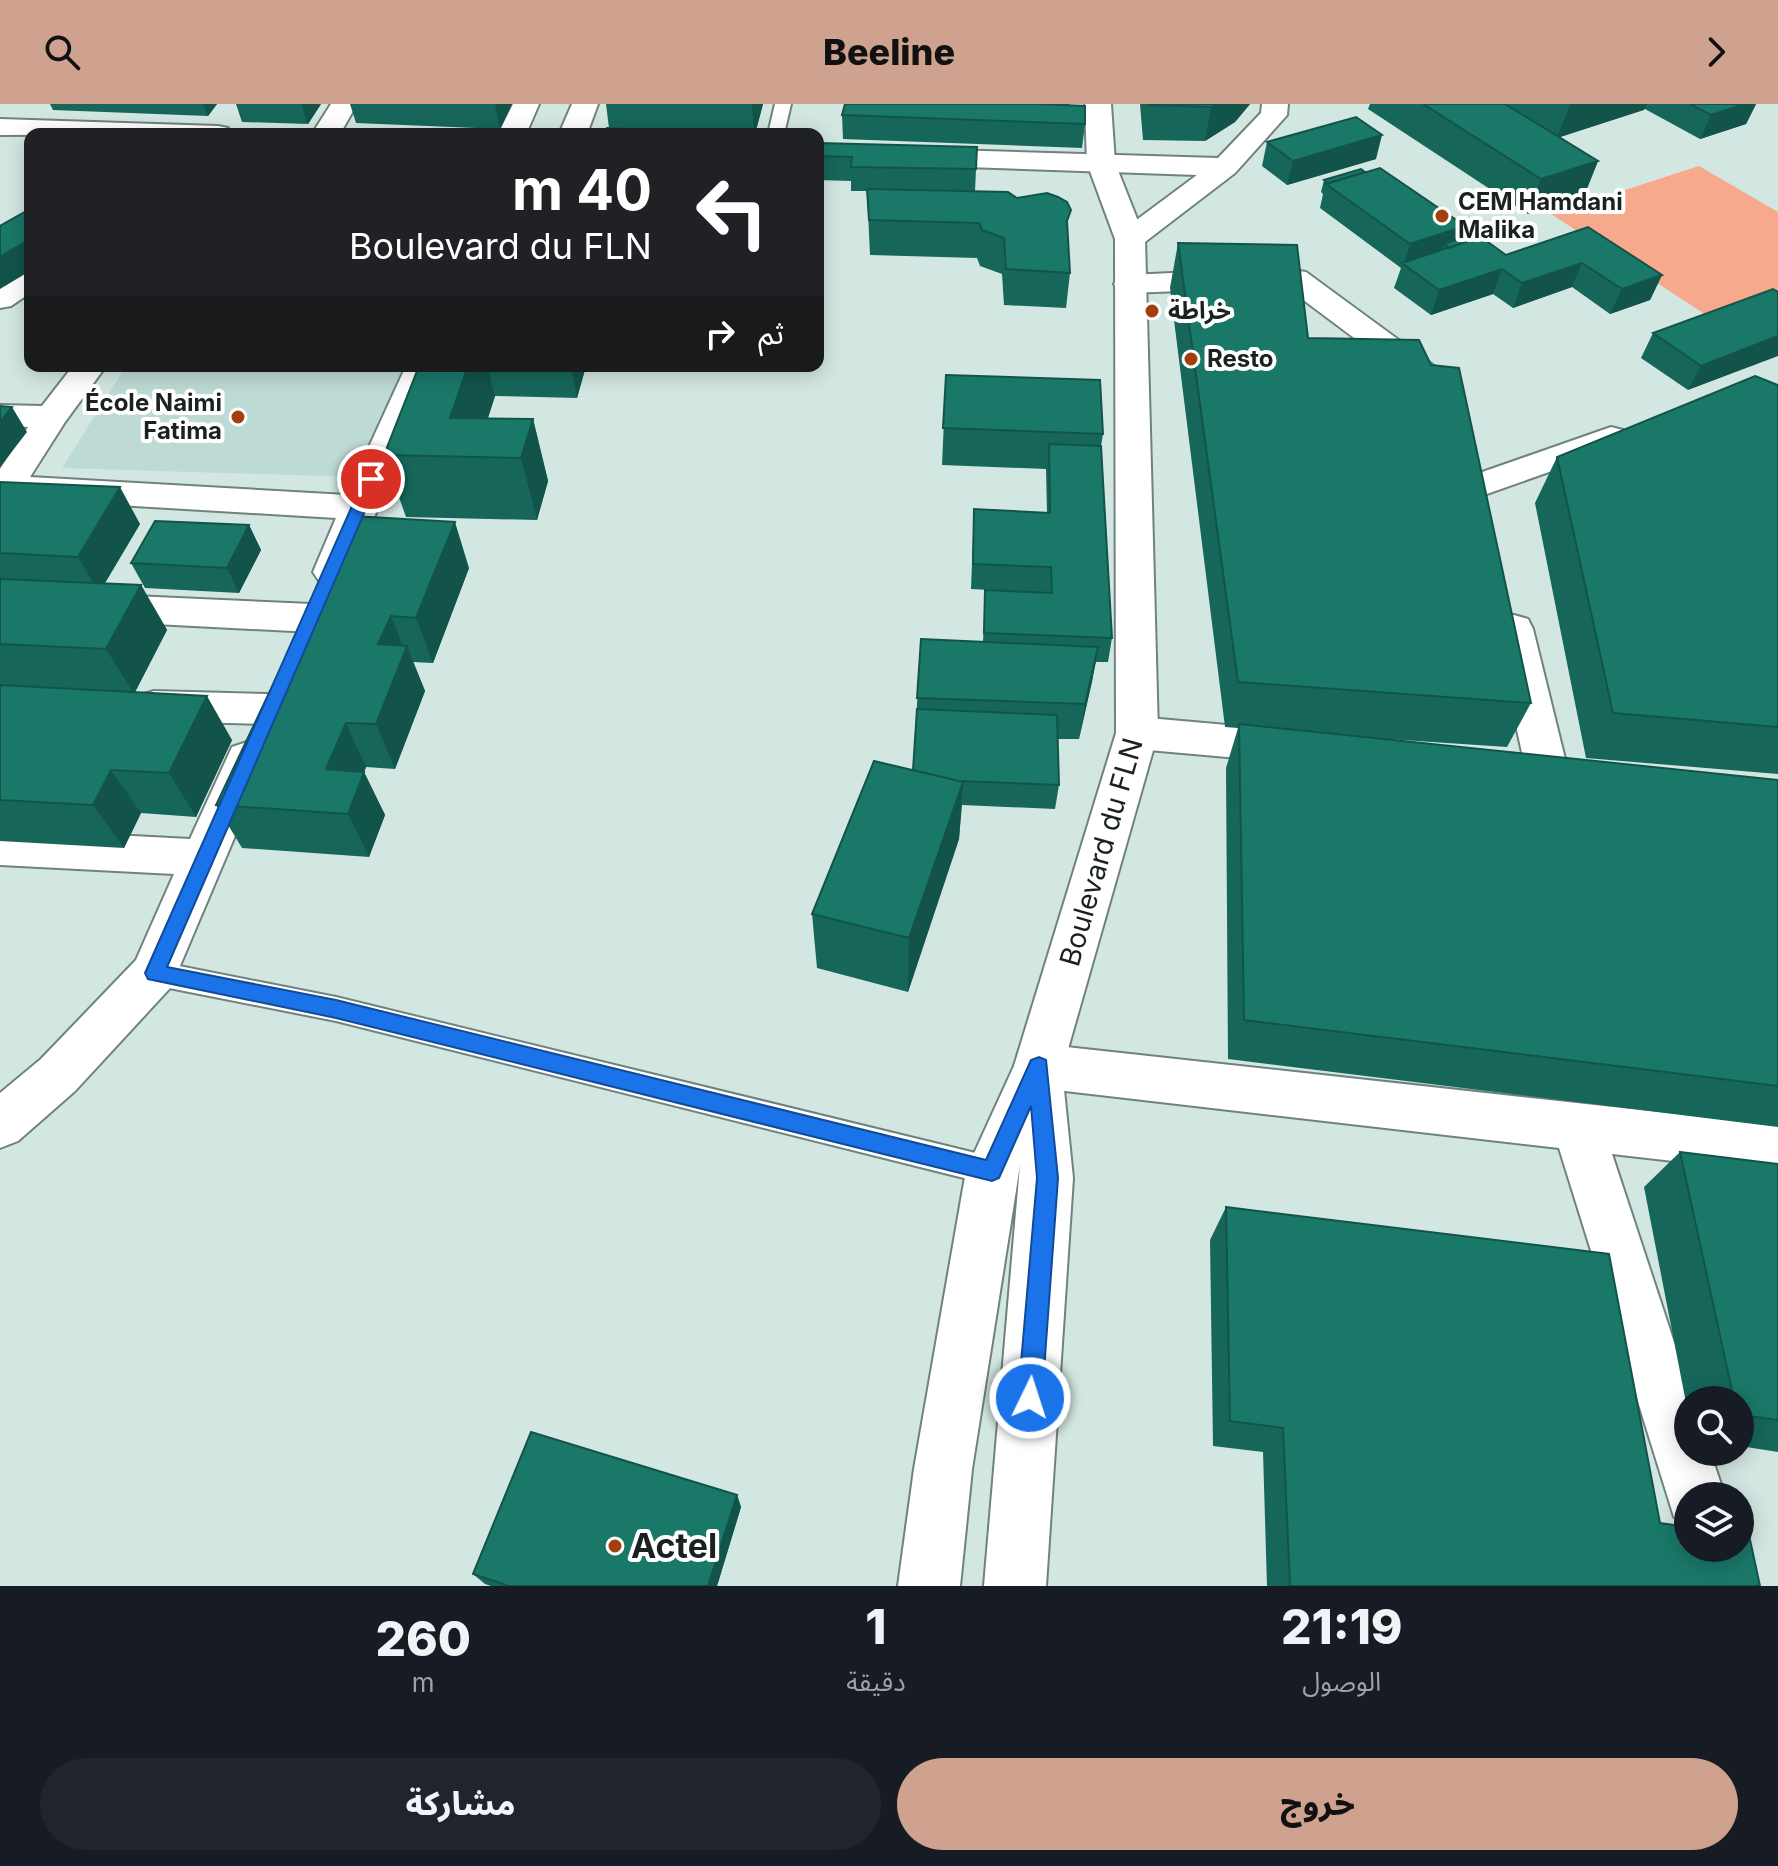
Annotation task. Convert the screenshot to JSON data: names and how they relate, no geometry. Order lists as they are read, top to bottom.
{
  "streets": {
    "street": ["Boulevard du FLN"]
  },
  "places": [
    "CEM Hamdani Malika",
    "خراطة",
    "Resto",
    "École Naimi Fatima",
    "Actel"
  ],
  "page": {
    "header": "Beeline",
    "turn": ["40 m", "Boulevard du FLN"],
    "then": "ثم",
    "eta": [
      "21:19",
      "الوصول",
      "1",
      "دقيقة",
      "260",
      "m"
    ],
    "buttons": ["خروج", "مشاركة"]
  }
}
